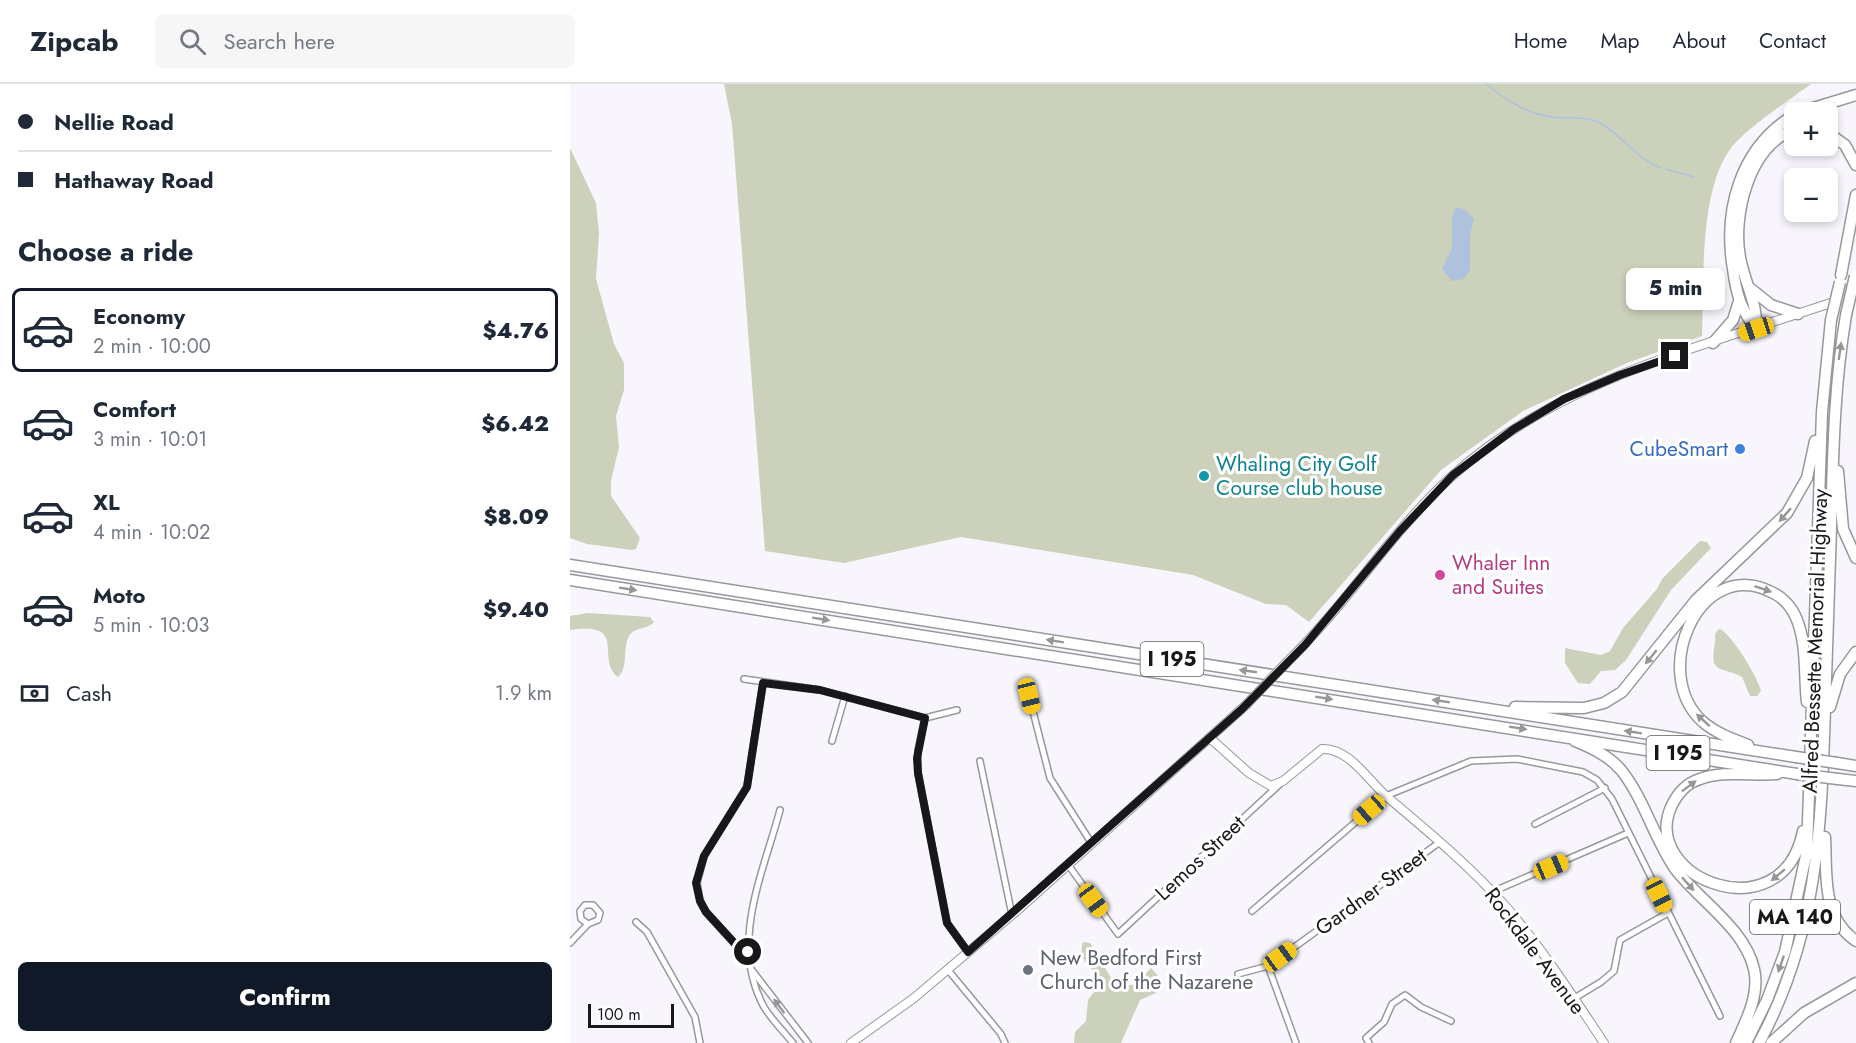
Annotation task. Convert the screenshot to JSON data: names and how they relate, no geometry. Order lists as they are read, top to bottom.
{
  "streets": {
    "highway": ["Alfred Bessette Memorial Highway", "I 195", "MA 140"],
    "main road": ["Rockdale Avenue"],
    "street": ["Lemos Street", "Gardner Street"]
  },
  "crossings": [
    ["Lemos Street", "Rockdale Avenue"],
    ["Gardner Street", "Rockdale Avenue"]
  ],
  "places": [
    "CubeSmart",
    "Whaling City Golf Course club house",
    "Whaler Inn and Suites",
    "New Bedford First Church of the Nazarene"
  ],
  "scale_bar": "100 m",
  "page": {
    "header": "Zipcab",
    "search": "Search here",
    "nav": [
      "Home",
      "Map",
      "About",
      "Contact"
    ],
    "banner": ["Nellie Road", "Hathaway Road"],
    "map_buttons": ["+", "−"],
    "heading": "Choose a ride",
    "bubble": "5 min",
    "list": [
      {
        "name": "Economy",
        "note": "2 min · 10:00",
        "value": "$4.76"
      },
      {
        "name": "Comfort",
        "note": "3 min · 10:01",
        "value": "$6.42"
      },
      {
        "name": "XL",
        "note": "4 min · 10:02",
        "value": "$8.09"
      },
      {
        "name": "Moto",
        "note": "5 min · 10:03",
        "value": "$9.40"
      }
    ],
    "pay": ["Cash", "1.9 km"],
    "buttons": "Confirm",
    "scale": "100 m"
  }
}
